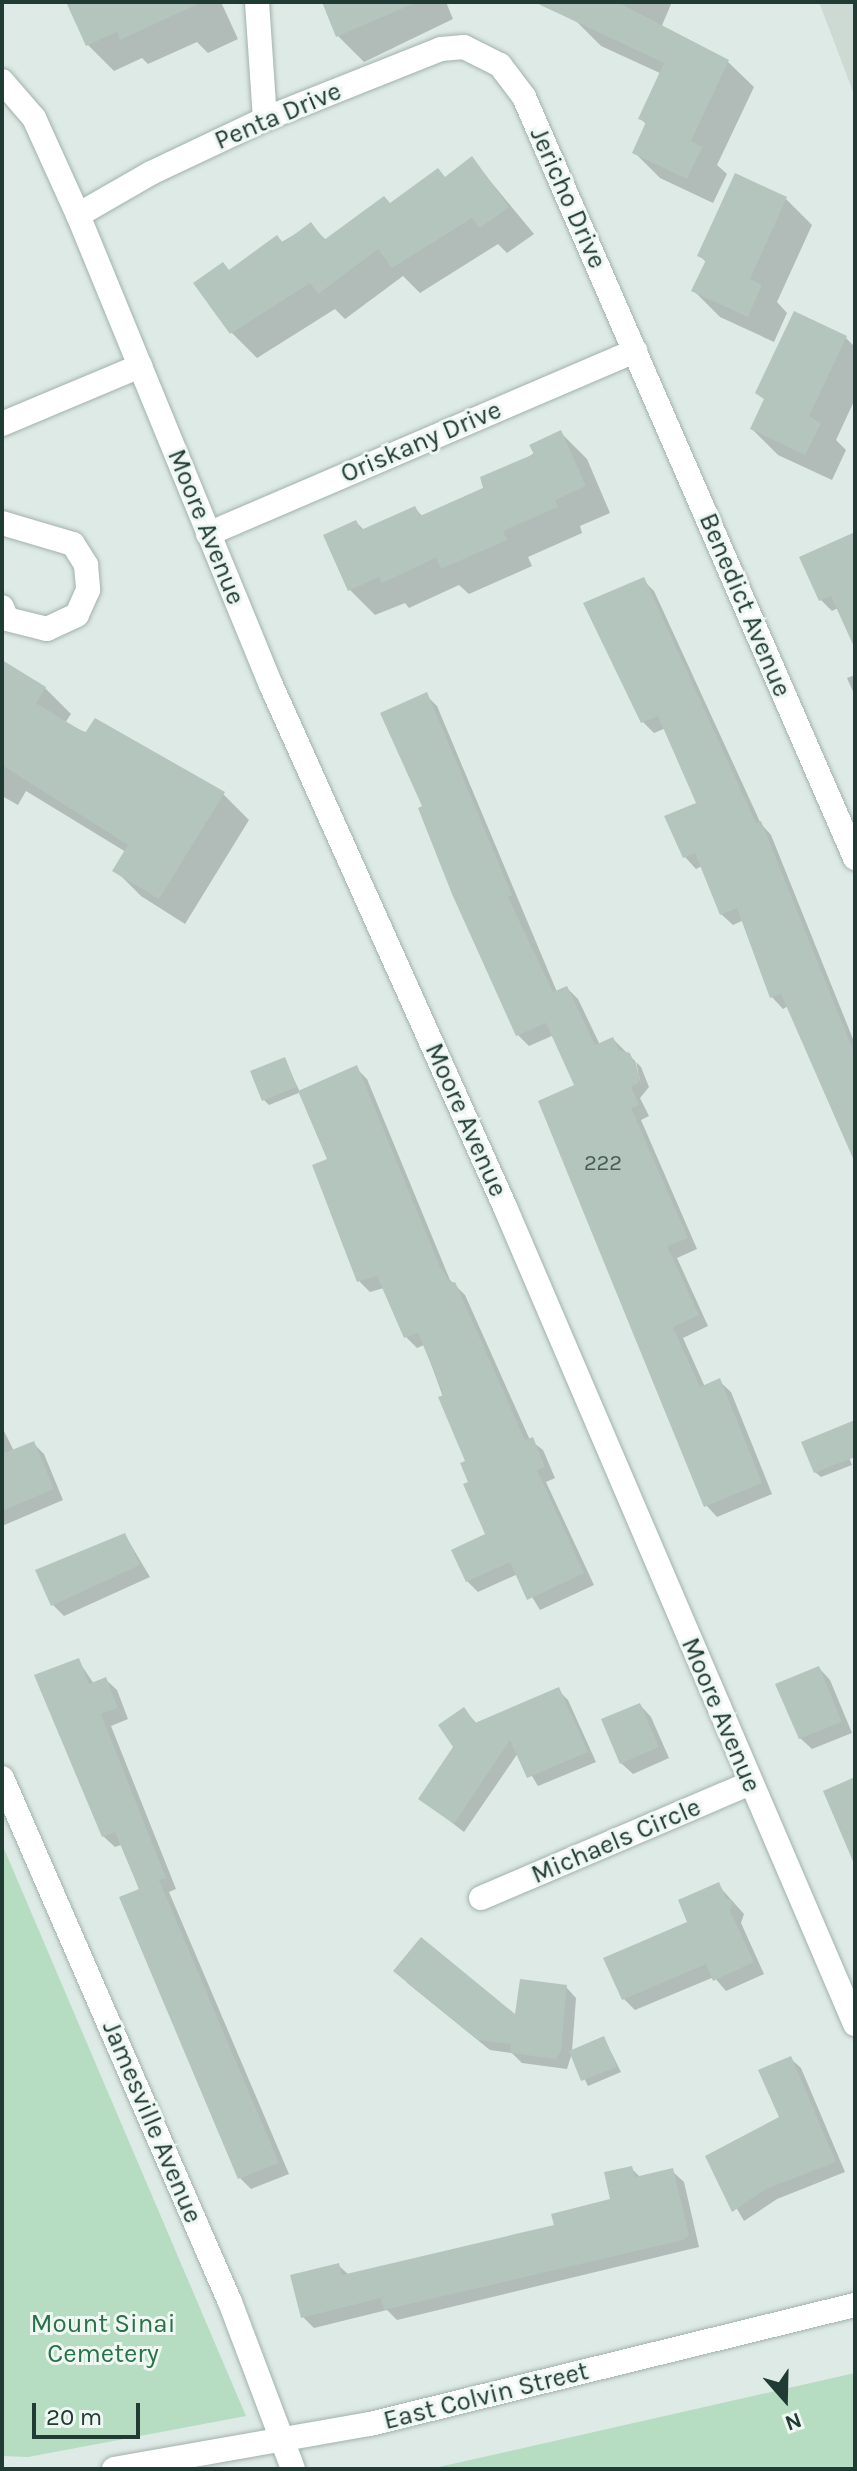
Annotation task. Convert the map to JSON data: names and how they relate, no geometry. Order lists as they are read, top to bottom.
{
  "streets": {
    "street": [
      "Penta Drive",
      "Jericho Drive",
      "Oriskany Drive",
      "Moore Avenue",
      "Benedict Avenue",
      "Michaels Circle",
      "Jamesville Avenue",
      "East Colvin Street"
    ]
  },
  "crossings": [
    ["Penta Drive", "Jericho Drive"],
    ["Penta Drive", "Moore Avenue"],
    ["Jericho Drive", "Oriskany Drive"],
    ["Jericho Drive", "Benedict Avenue"],
    ["Oriskany Drive", "Moore Avenue"],
    ["Oriskany Drive", "Benedict Avenue"],
    ["Moore Avenue", "Michaels Circle"],
    ["Jamesville Avenue", "East Colvin Street"]
  ],
  "parks": ["Mount Sinai Cemetery"],
  "house_numbers": ["222"],
  "scale_bar": "20 m",
  "north": "bottom"
}
